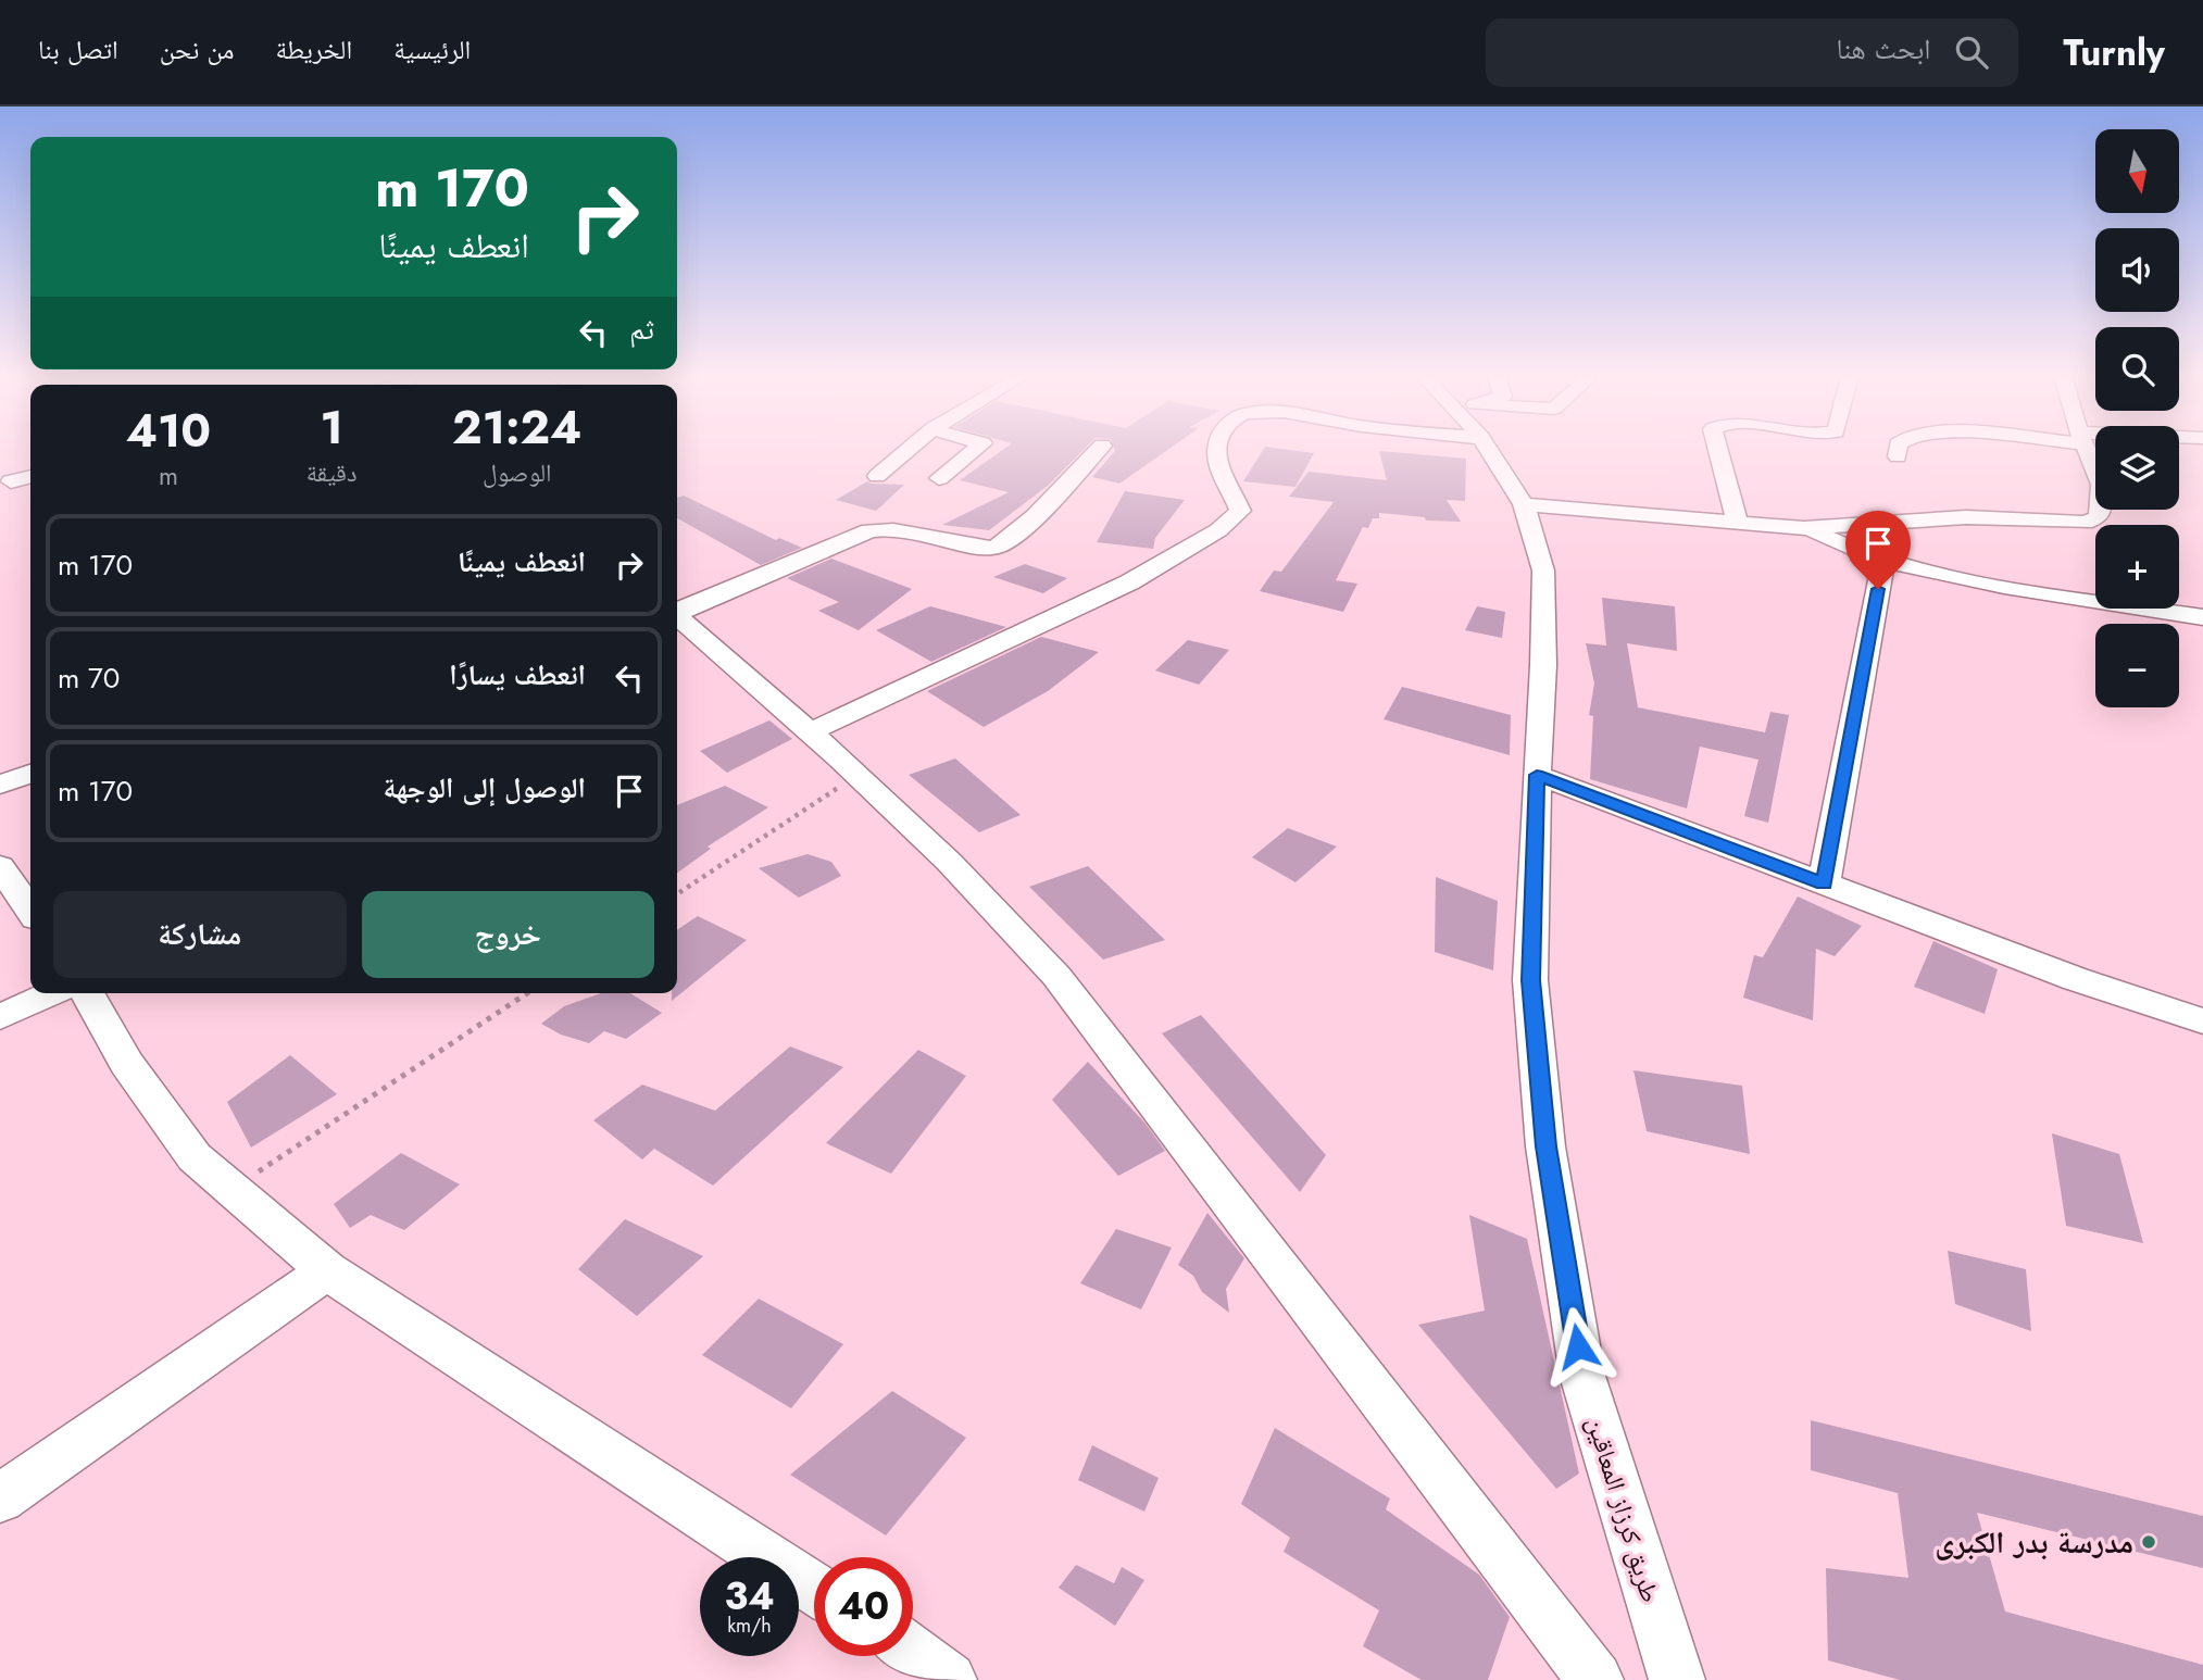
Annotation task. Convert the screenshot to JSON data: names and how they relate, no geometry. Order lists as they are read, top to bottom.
{
  "streets": {
    "street": ["طريق كرزاز المعاقين"]
  },
  "places": ["مدرسة بدر الكبرى"],
  "north": "bottom",
  "page": {
    "header": "Turnly",
    "search": "ابحث هنا",
    "nav": [
      "الرئيسية",
      "الخريطة",
      "من نحن",
      "اتصل بنا"
    ],
    "map_buttons": ["+", "−"],
    "turn": ["170 m", "انعطف يمينًا"],
    "then": "ثم",
    "eta": [
      "21:24",
      "الوصول",
      "1",
      "دقيقة",
      "410",
      "m"
    ],
    "list": [
      {
        "name": "انعطف يمينًا",
        "value": "170 m"
      },
      {
        "name": "انعطف يسارًا",
        "value": "70 m"
      },
      {
        "name": "الوصول إلى الوجهة",
        "value": "170 m"
      }
    ],
    "buttons": ["خروج", "مشاركة"],
    "speed": "34 km/h",
    "limit": "40"
  }
}
